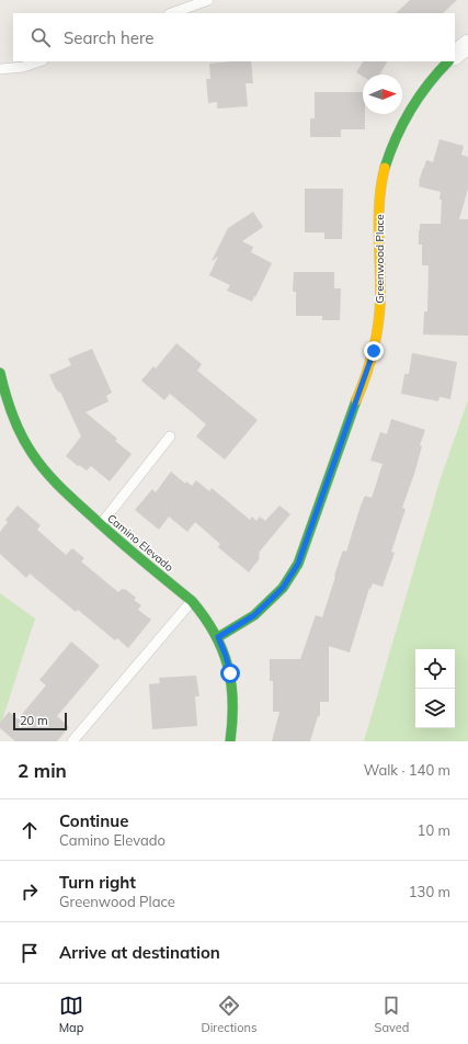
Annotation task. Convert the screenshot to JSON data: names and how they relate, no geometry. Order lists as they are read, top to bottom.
{
  "streets": {
    "street": ["Greenwood Place", "Camino Elevado"]
  },
  "crossings": [
    ["Greenwood Place", "Camino Elevado"]
  ],
  "scale_bar": "20 m",
  "north": "right",
  "page": {
    "search": "Search here",
    "scale": "20 m",
    "heading": ["2 min", "Walk · 140 m"],
    "list": [
      ["Continue", "Camino Elevado", "10 m"],
      ["Turn right", "Greenwood Place", "130 m"],
      "Arrive at destination"
    ],
    "nav": ["Map", "Directions", "Saved"]
  }
}
